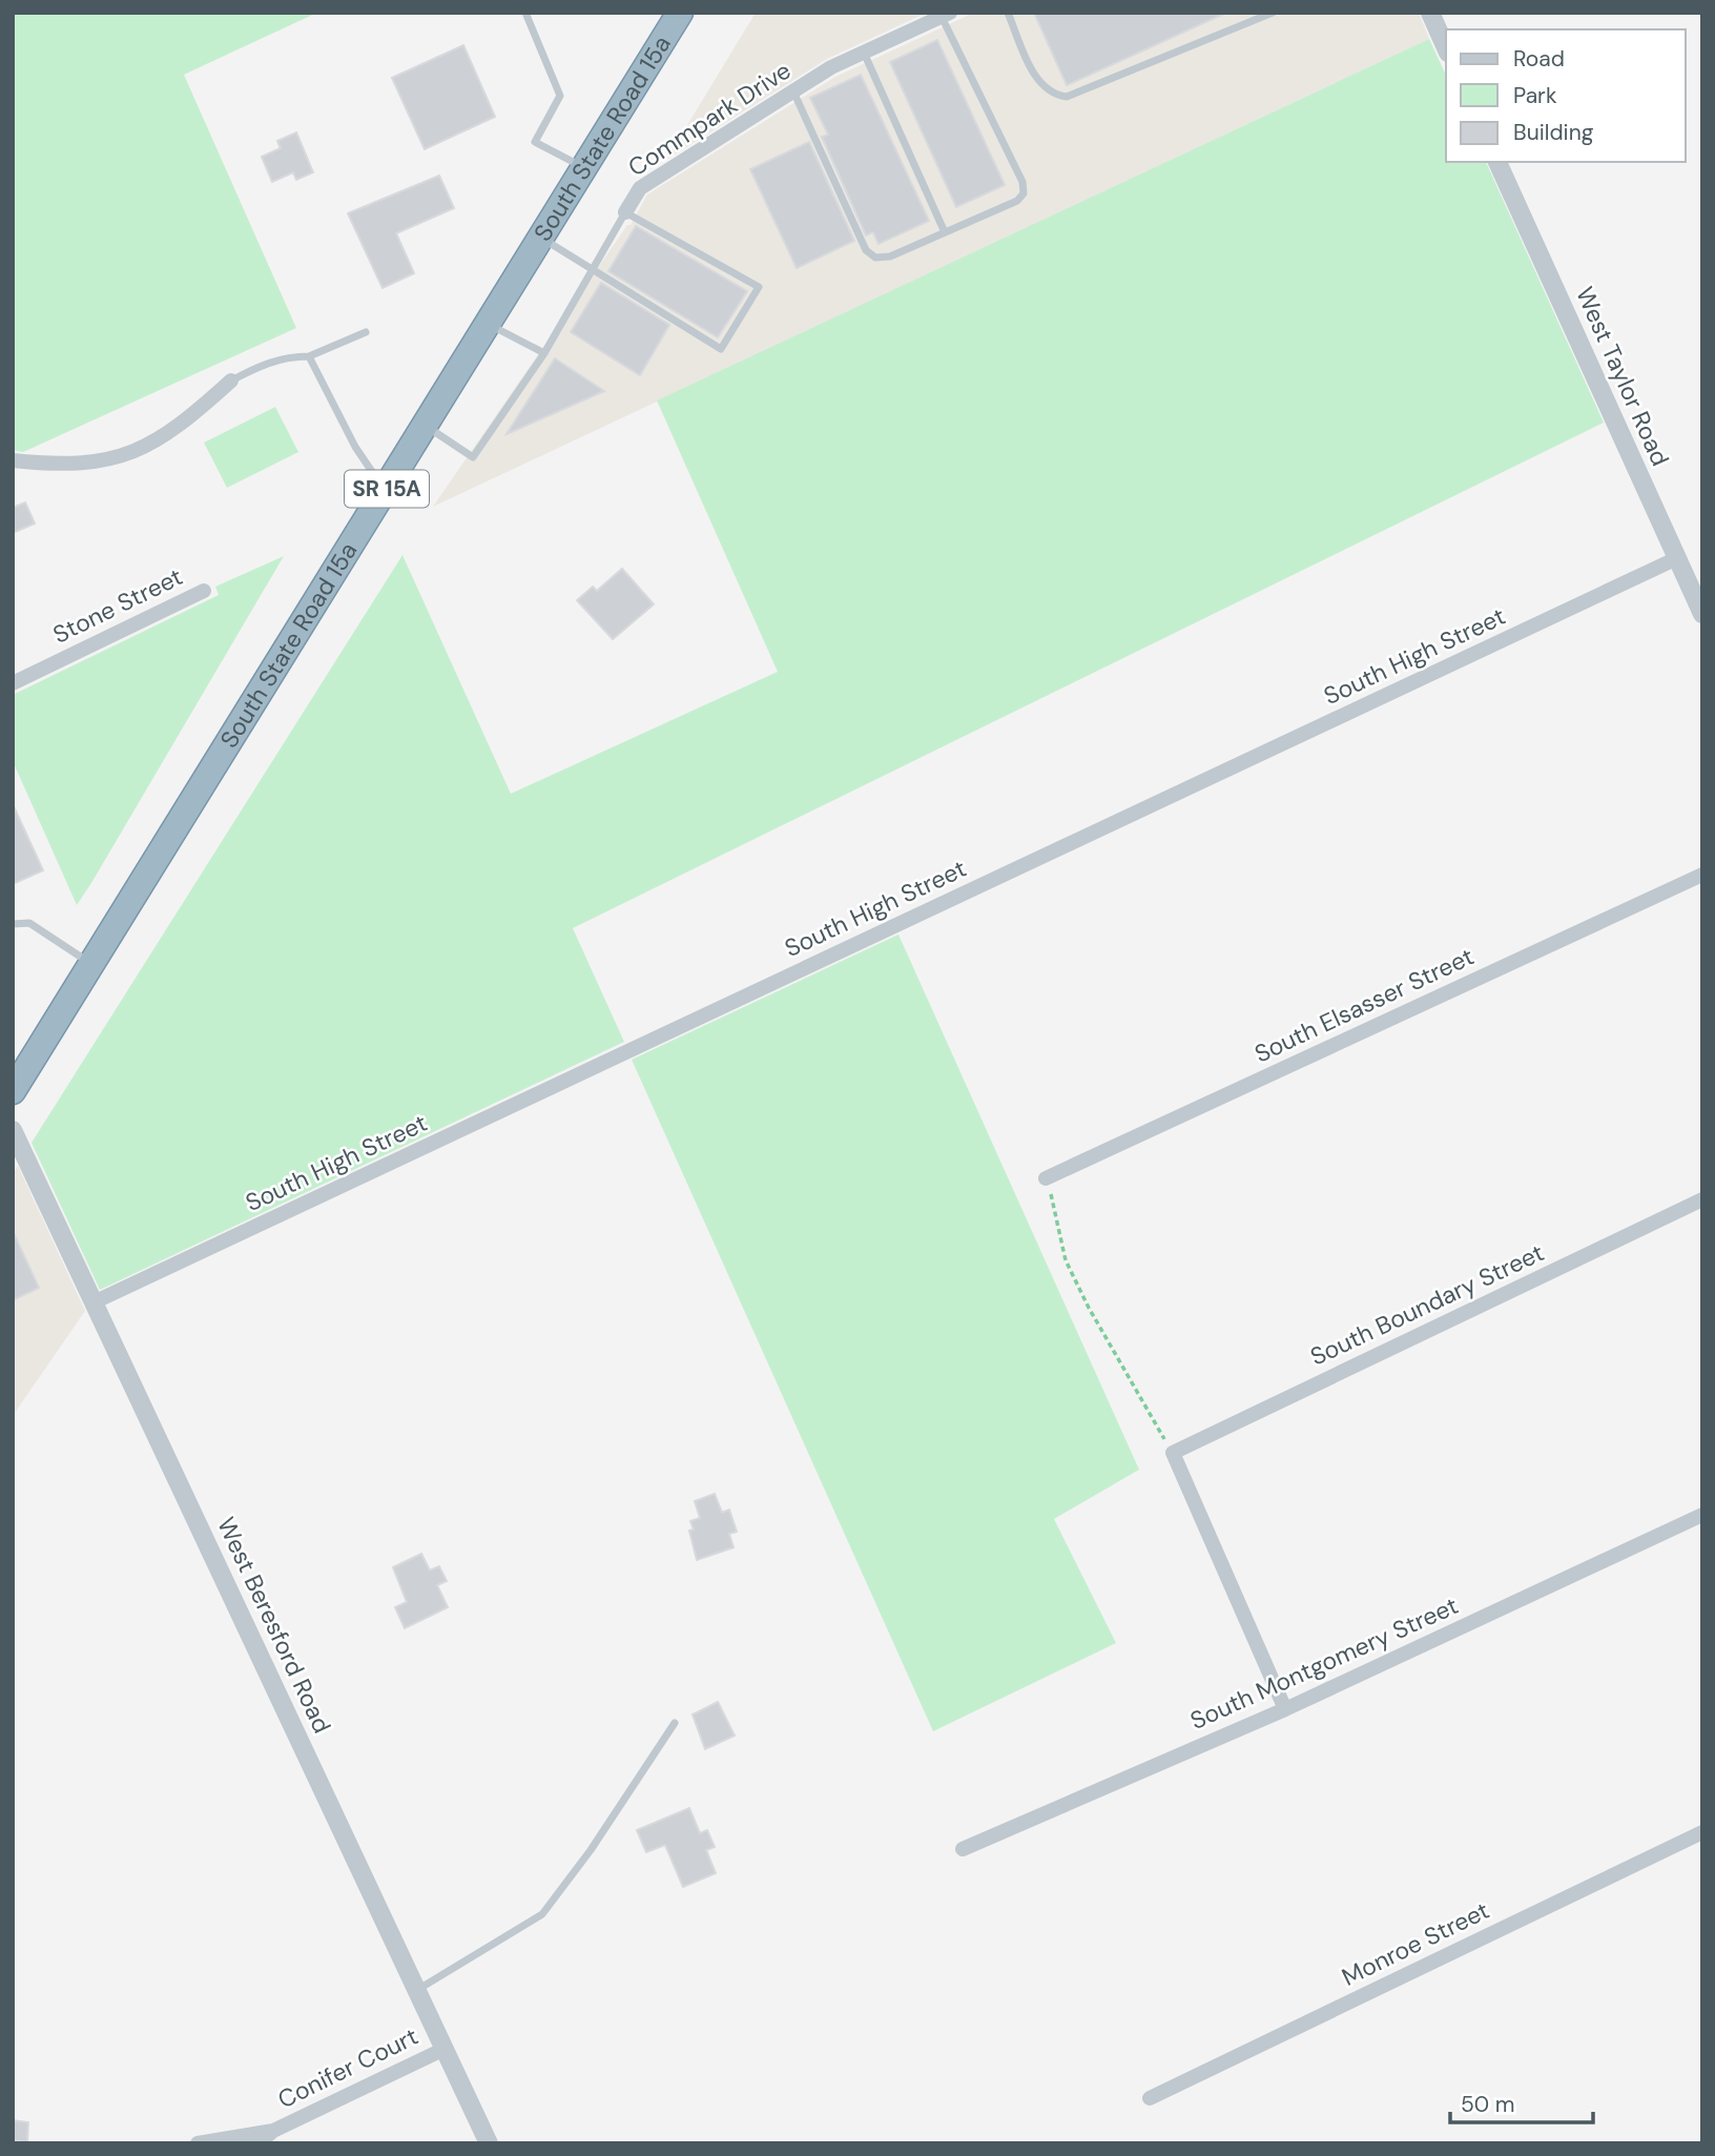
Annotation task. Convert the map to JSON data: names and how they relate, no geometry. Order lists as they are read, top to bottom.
{
  "streets": {
    "highway": ["South State Road 15a", "SR 15A"],
    "street": [
      "Commpark Drive",
      "West Taylor Road",
      "Stone Street",
      "South High Street",
      "South Elsasser Street",
      "South Boundary Street",
      "West Beresford Road",
      "South Montgomery Street",
      "Monroe Street",
      "Conifer Court"
    ]
  },
  "crossings": [
    ["Commpark Drive", "South State Road 15a"],
    ["West Taylor Road", "South High Street"],
    ["South High Street", "West Beresford Road"],
    ["West Beresford Road", "Conifer Court"]
  ],
  "legend": ["Road", "Park", "Building"],
  "scale_bar": "50 m"
}
